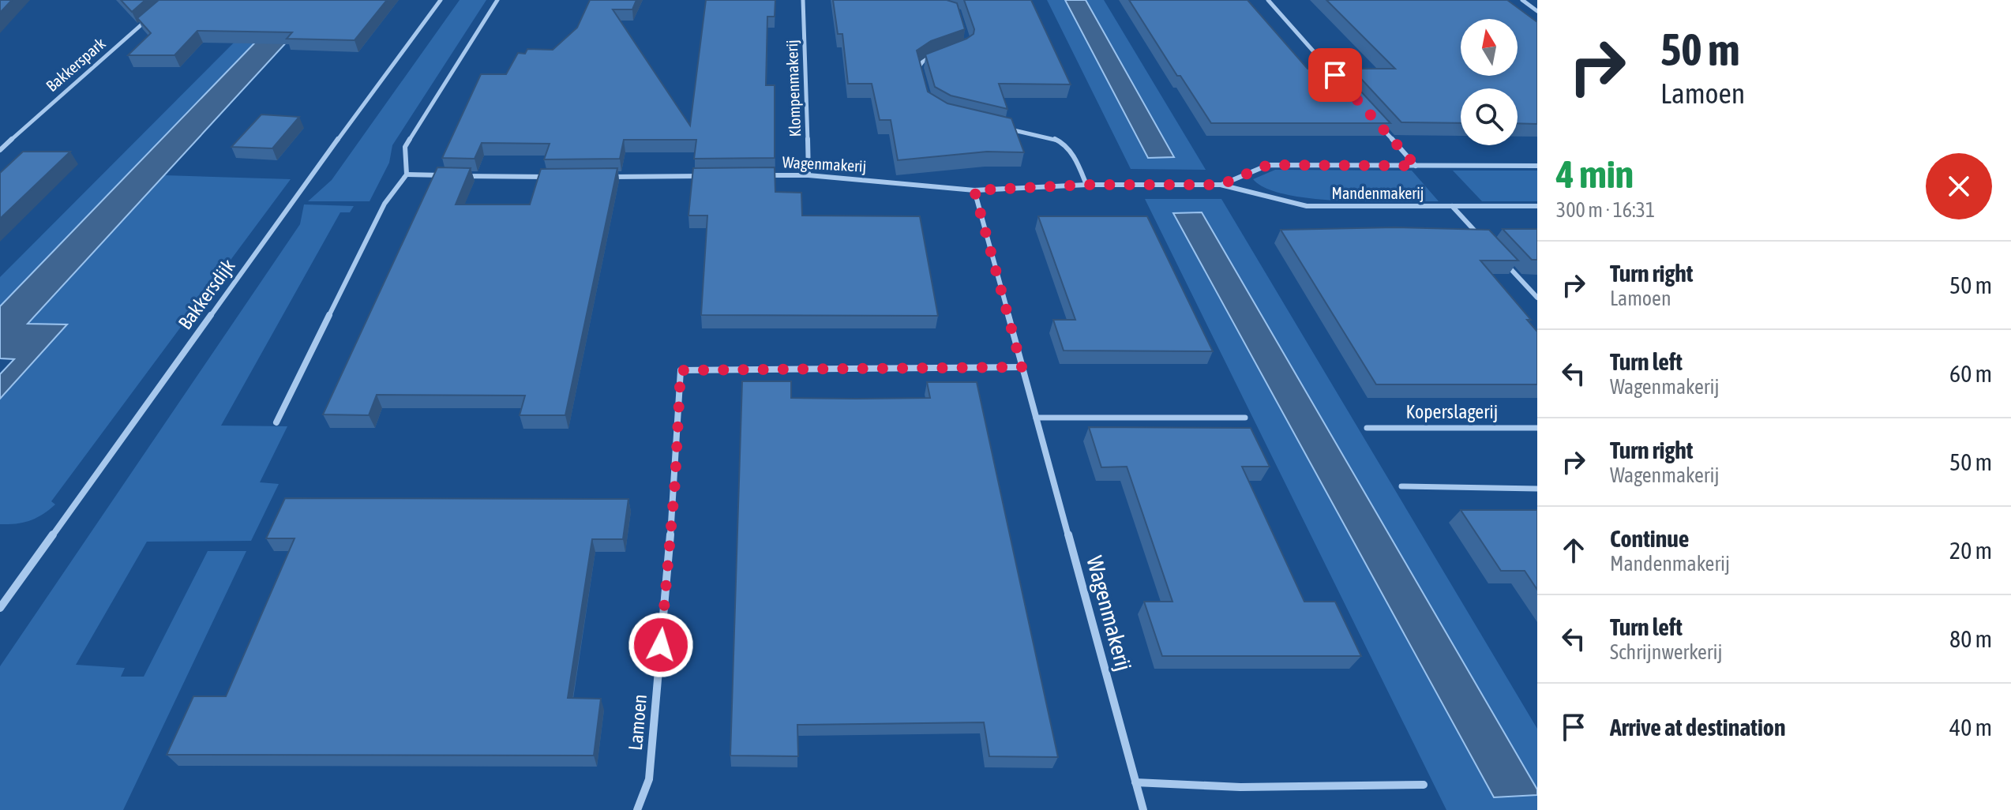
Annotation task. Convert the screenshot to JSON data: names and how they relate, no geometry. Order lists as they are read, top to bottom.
{
  "streets": {
    "street": [
      "Bakkerspark",
      "Klompenmakerij",
      "Wagenmakerij",
      "Mandenmakerij",
      "Bakkersdijk",
      "Koperslagerij",
      "Lamoen"
    ]
  },
  "crossings": [
    ["Klompenmakerij", "Wagenmakerij"],
    ["Wagenmakerij", "Mandenmakerij"],
    ["Wagenmakerij", "Lamoen"]
  ],
  "north": "top",
  "page": {
    "turn": ["50 m", "Lamoen"],
    "heading": ["4 min", "300 m · 16:31"],
    "list": [
      {
        "name": "Turn right",
        "note": "Lamoen",
        "value": "50 m"
      },
      {
        "name": "Turn left",
        "note": "Wagenmakerij",
        "value": "60 m"
      },
      {
        "name": "Turn right",
        "note": "Wagenmakerij",
        "value": "50 m"
      },
      {
        "name": "Continue",
        "note": "Mandenmakerij",
        "value": "20 m"
      },
      {
        "name": "Turn left",
        "note": "Schrijnwerkerij",
        "value": "80 m"
      },
      {
        "name": "Arrive at destination",
        "value": "40 m"
      }
    ]
  }
}
